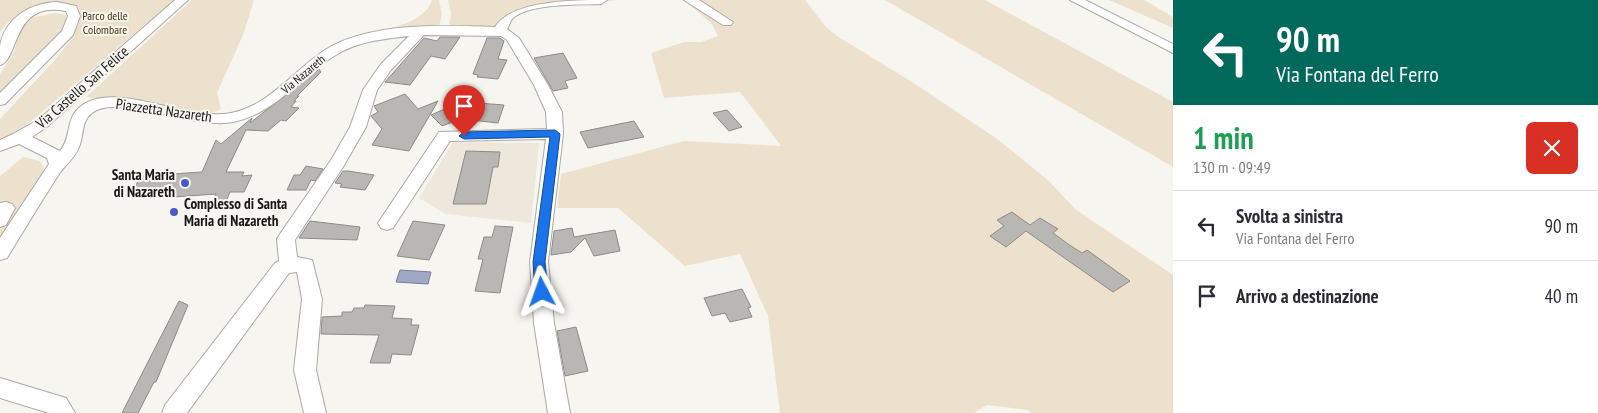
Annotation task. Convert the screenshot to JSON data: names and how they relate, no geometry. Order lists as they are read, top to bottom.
{
  "streets": {
    "street": ["Via Nazareth", "Via Castello San Felice", "Piazzetta Nazareth"]
  },
  "crossings": [
    ["Via Nazareth", "Piazzetta Nazareth"]
  ],
  "parks": ["Parco delle Colombare"],
  "places": ["Santa Maria di Nazareth", "Complesso di Santa Maria di Nazareth"],
  "page": {
    "turn": ["90 m", "Via Fontana del Ferro"],
    "heading": ["1 min", "130 m · 09:49"],
    "list": [
      {
        "name": "Svolta a sinistra",
        "note": "Via Fontana del Ferro",
        "value": "90 m"
      },
      {
        "name": "Arrivo a destinazione",
        "value": "40 m"
      }
    ]
  }
}
